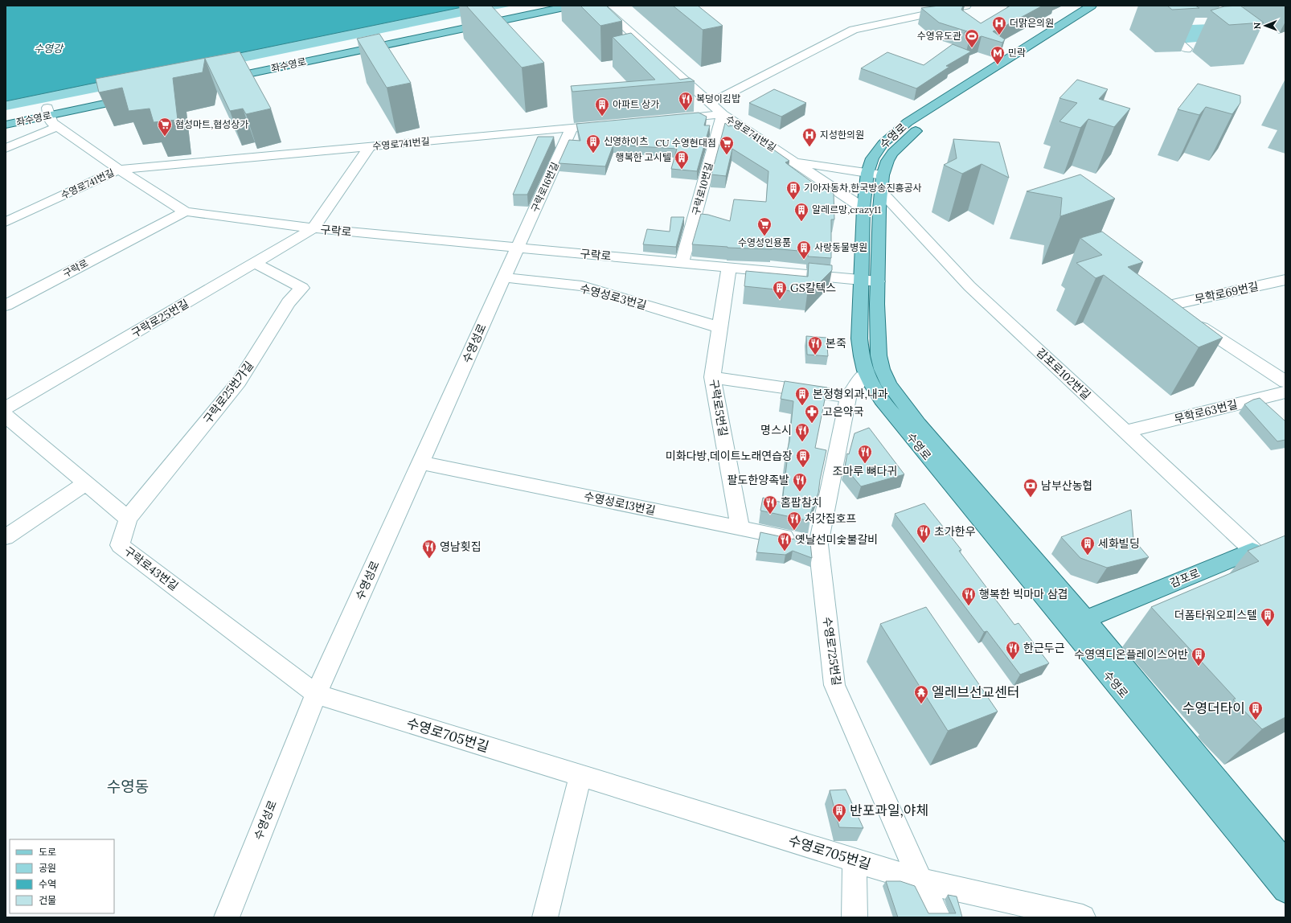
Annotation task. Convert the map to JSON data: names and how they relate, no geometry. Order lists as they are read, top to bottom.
{
  "streets": {
    "main road": ["좌수영로", "수영로", "감포로"],
    "street": [
      "수영로741번길",
      "구락로16번길",
      "구락로10번길",
      "구락로",
      "무학로69번길",
      "수영성로3번길",
      "구락로25번길",
      "수영성로",
      "감포로102번길",
      "구락로25번가길",
      "구락로5번길",
      "무학로63번길",
      "수영성로13번길",
      "구락로43번길",
      "수영로725번길",
      "수영로705번길"
    ]
  },
  "crossings": [
    ["수영로741번길", "수영로"],
    ["수영로741번길", "구락로16번길"],
    ["수영로741번길", "구락로10번길"],
    ["수영로741번길", "구락로"],
    ["수영로", "구락로"],
    ["수영로", "감포로102번길"],
    ["수영로", "감포로"],
    ["수영로", "수영로725번길"],
    ["구락로16번길", "구락로"],
    ["구락로16번길", "수영성로"],
    ["구락로10번길", "구락로"],
    ["구락로", "구락로25번길"],
    ["구락로", "수영성로"],
    ["구락로", "구락로5번길"],
    ["수영성로3번길", "수영성로"],
    ["수영성로3번길", "구락로5번길"],
    ["구락로25번길", "구락로25번가길"],
    ["수영성로", "수영성로13번길"],
    ["수영성로", "구락로43번길"],
    ["수영성로", "수영로705번길"],
    ["감포로102번길", "무학로63번길"],
    ["감포로102번길", "감포로"],
    ["구락로25번가길", "구락로43번길"],
    ["구락로5번길", "수영성로13번길"],
    ["수영성로13번길", "수영로725번길"],
    ["구락로43번길", "수영로705번길"],
    ["수영로725번길", "수영로705번길"]
  ],
  "districts": ["수영동"],
  "water": ["수영강"],
  "places": {
    "hospital": ["더맑은의원", "지성한의원"],
    "sports": ["수영유도관"],
    "metro station": ["민락"],
    "restaurant": [
      "복덩이김밥",
      "본죽",
      "명스시",
      "조마루 뼈다귀",
      "팔도한양족발",
      "홈팝참치",
      "처갓집호프",
      "초가한우",
      "옛날선미숯불갈비",
      "영남횟집",
      "행복한 빅마마 삼겹",
      "한근두근"
    ],
    "building": [
      "아파트 상가",
      "신영하이츠",
      "행복한 고시텔",
      "기아자동차,한국방송진흥공사",
      "알레르망,crazy11",
      "사랑동물병원",
      "GS칼텍스",
      "본정형외과,내과",
      "미화다방,데이트노래연습장",
      "세화빌딩",
      "더폼타워오피스텔",
      "수영역디온플레이스어반",
      "수영더타이",
      "반포과일,야체"
    ],
    "supermarket": ["협성마트,협성상가", "CU 수영현대점", "수영성인용품"],
    "pharmacy": ["고은약국"],
    "bank": ["남부산농협"],
    "temple": ["엘레브선교센터"]
  },
  "legend": [
    "도로",
    "공원",
    "수역",
    "건물"
  ],
  "north": "left"
}
